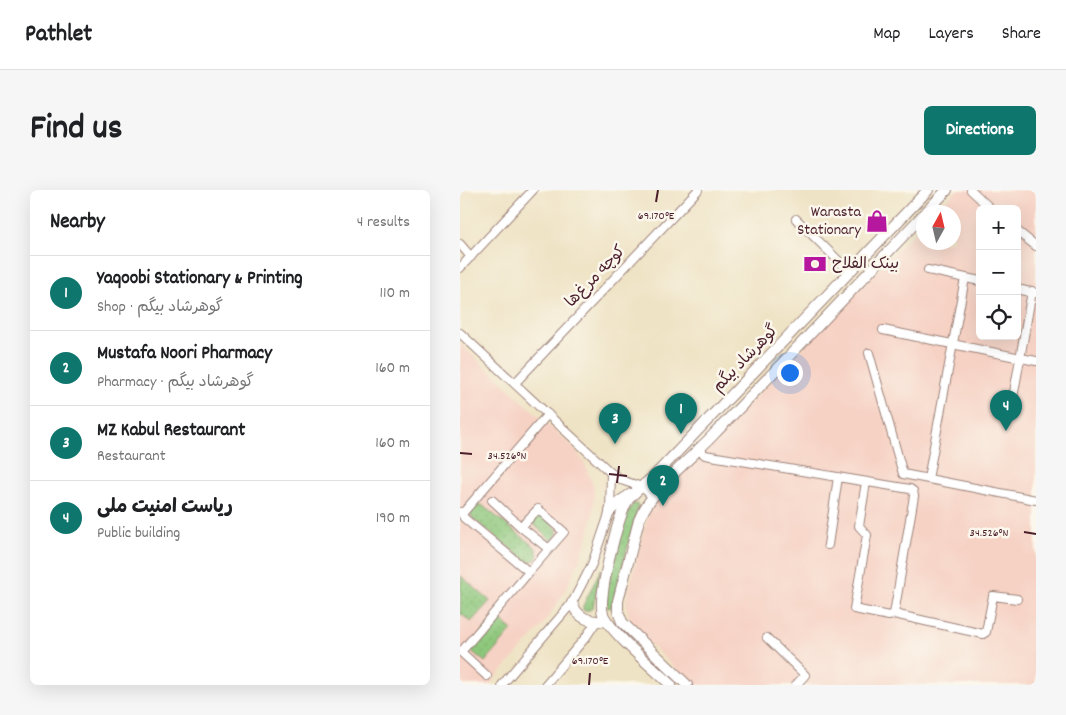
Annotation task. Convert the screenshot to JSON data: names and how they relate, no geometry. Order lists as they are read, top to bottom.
{
  "streets": {
    "main road": ["گوهرشاد بیگم"],
    "street": ["کوچه مرغ‌ها"]
  },
  "places": {
    "shop": ["Warasta Stationary"],
    "bank": ["بینک الفلاح"]
  },
  "north": "top",
  "page": {
    "header": "Pathlet",
    "nav": ["Map", "Layers", "Share"],
    "title": "Find us",
    "buttons": "Directions",
    "heading": ["Nearby", "4 results"],
    "map_buttons": ["+", "−"],
    "list": [
      {
        "mark": "1",
        "name": "Yaqoobi Stationary & Printing",
        "note": "Shop · گوهرشاد بیگم",
        "value": "110 m"
      },
      {
        "mark": "2",
        "name": "Mustafa Noori Pharmacy",
        "note": "Pharmacy · گوهرشاد بیگم",
        "value": "160 m"
      },
      {
        "mark": "3",
        "name": "MZ Kabul Restaurant",
        "note": "Restaurant",
        "value": "160 m"
      },
      {
        "mark": "4",
        "name": "ریاست امنیت ملی",
        "note": "Public building",
        "value": "190 m"
      }
    ],
    "pins": [
      "4",
      "1",
      "3",
      "2"
    ]
  },
  "coordinates": ["69.170°E", "34.526°N"]
}
